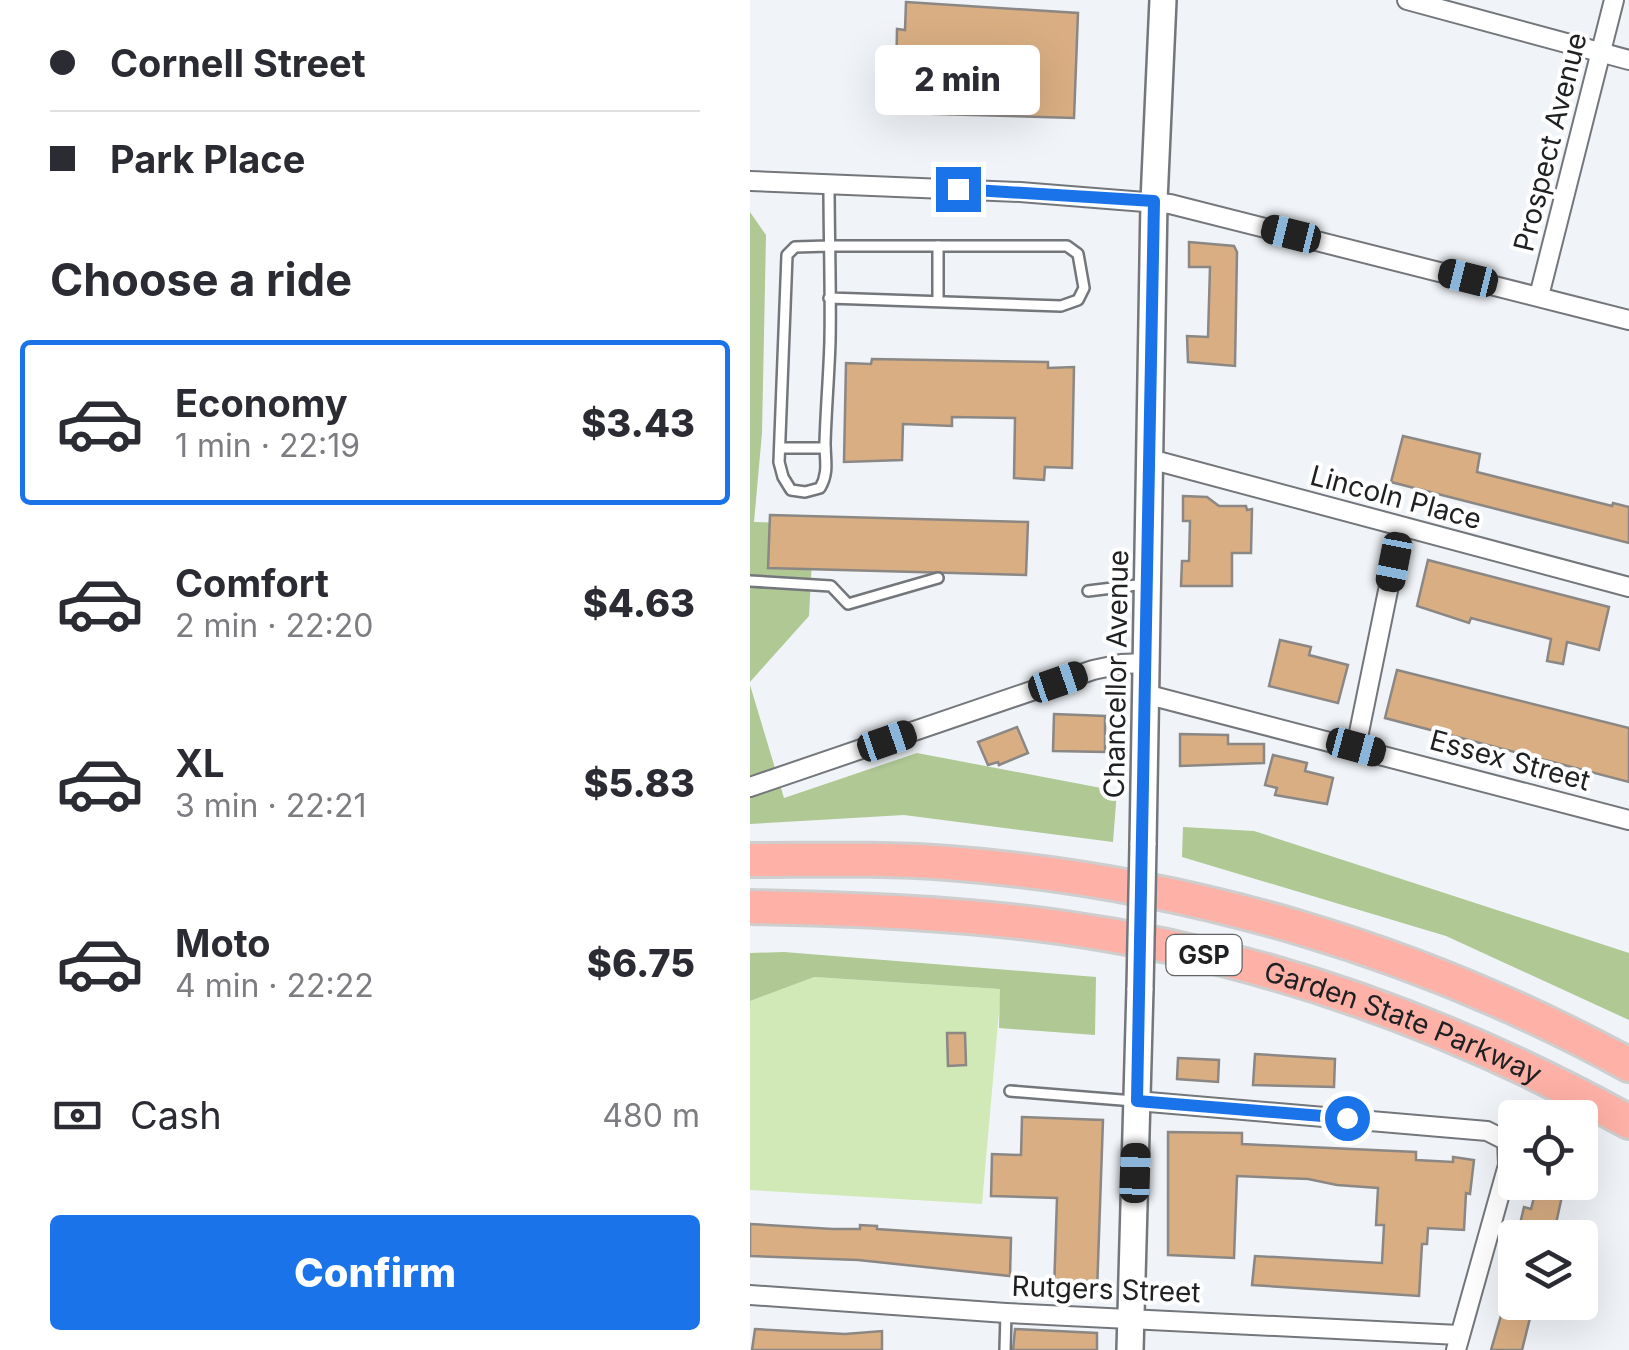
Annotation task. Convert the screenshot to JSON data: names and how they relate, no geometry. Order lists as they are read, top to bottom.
{
  "streets": {
    "highway": ["GSP", "Garden State Parkway"],
    "main road": ["Chancellor Avenue"],
    "street": [
      "Prospect Avenue",
      "Lincoln Place",
      "Essex Street",
      "Rutgers Street"
    ]
  },
  "crossings": [
    ["Lincoln Place", "Chancellor Avenue"],
    ["Chancellor Avenue", "Essex Street"],
    ["Chancellor Avenue", "Rutgers Street"]
  ],
  "page": {
    "banner": ["Cornell Street", "Park Place"],
    "bubble": "2 min",
    "heading": "Choose a ride",
    "list": [
      {
        "name": "Economy",
        "note": "1 min · 22:19",
        "value": "$3.43"
      },
      {
        "name": "Comfort",
        "note": "2 min · 22:20",
        "value": "$4.63"
      },
      {
        "name": "XL",
        "note": "3 min · 22:21",
        "value": "$5.83"
      },
      {
        "name": "Moto",
        "note": "4 min · 22:22",
        "value": "$6.75"
      }
    ],
    "pay": ["Cash", "480 m"],
    "buttons": "Confirm"
  }
}
